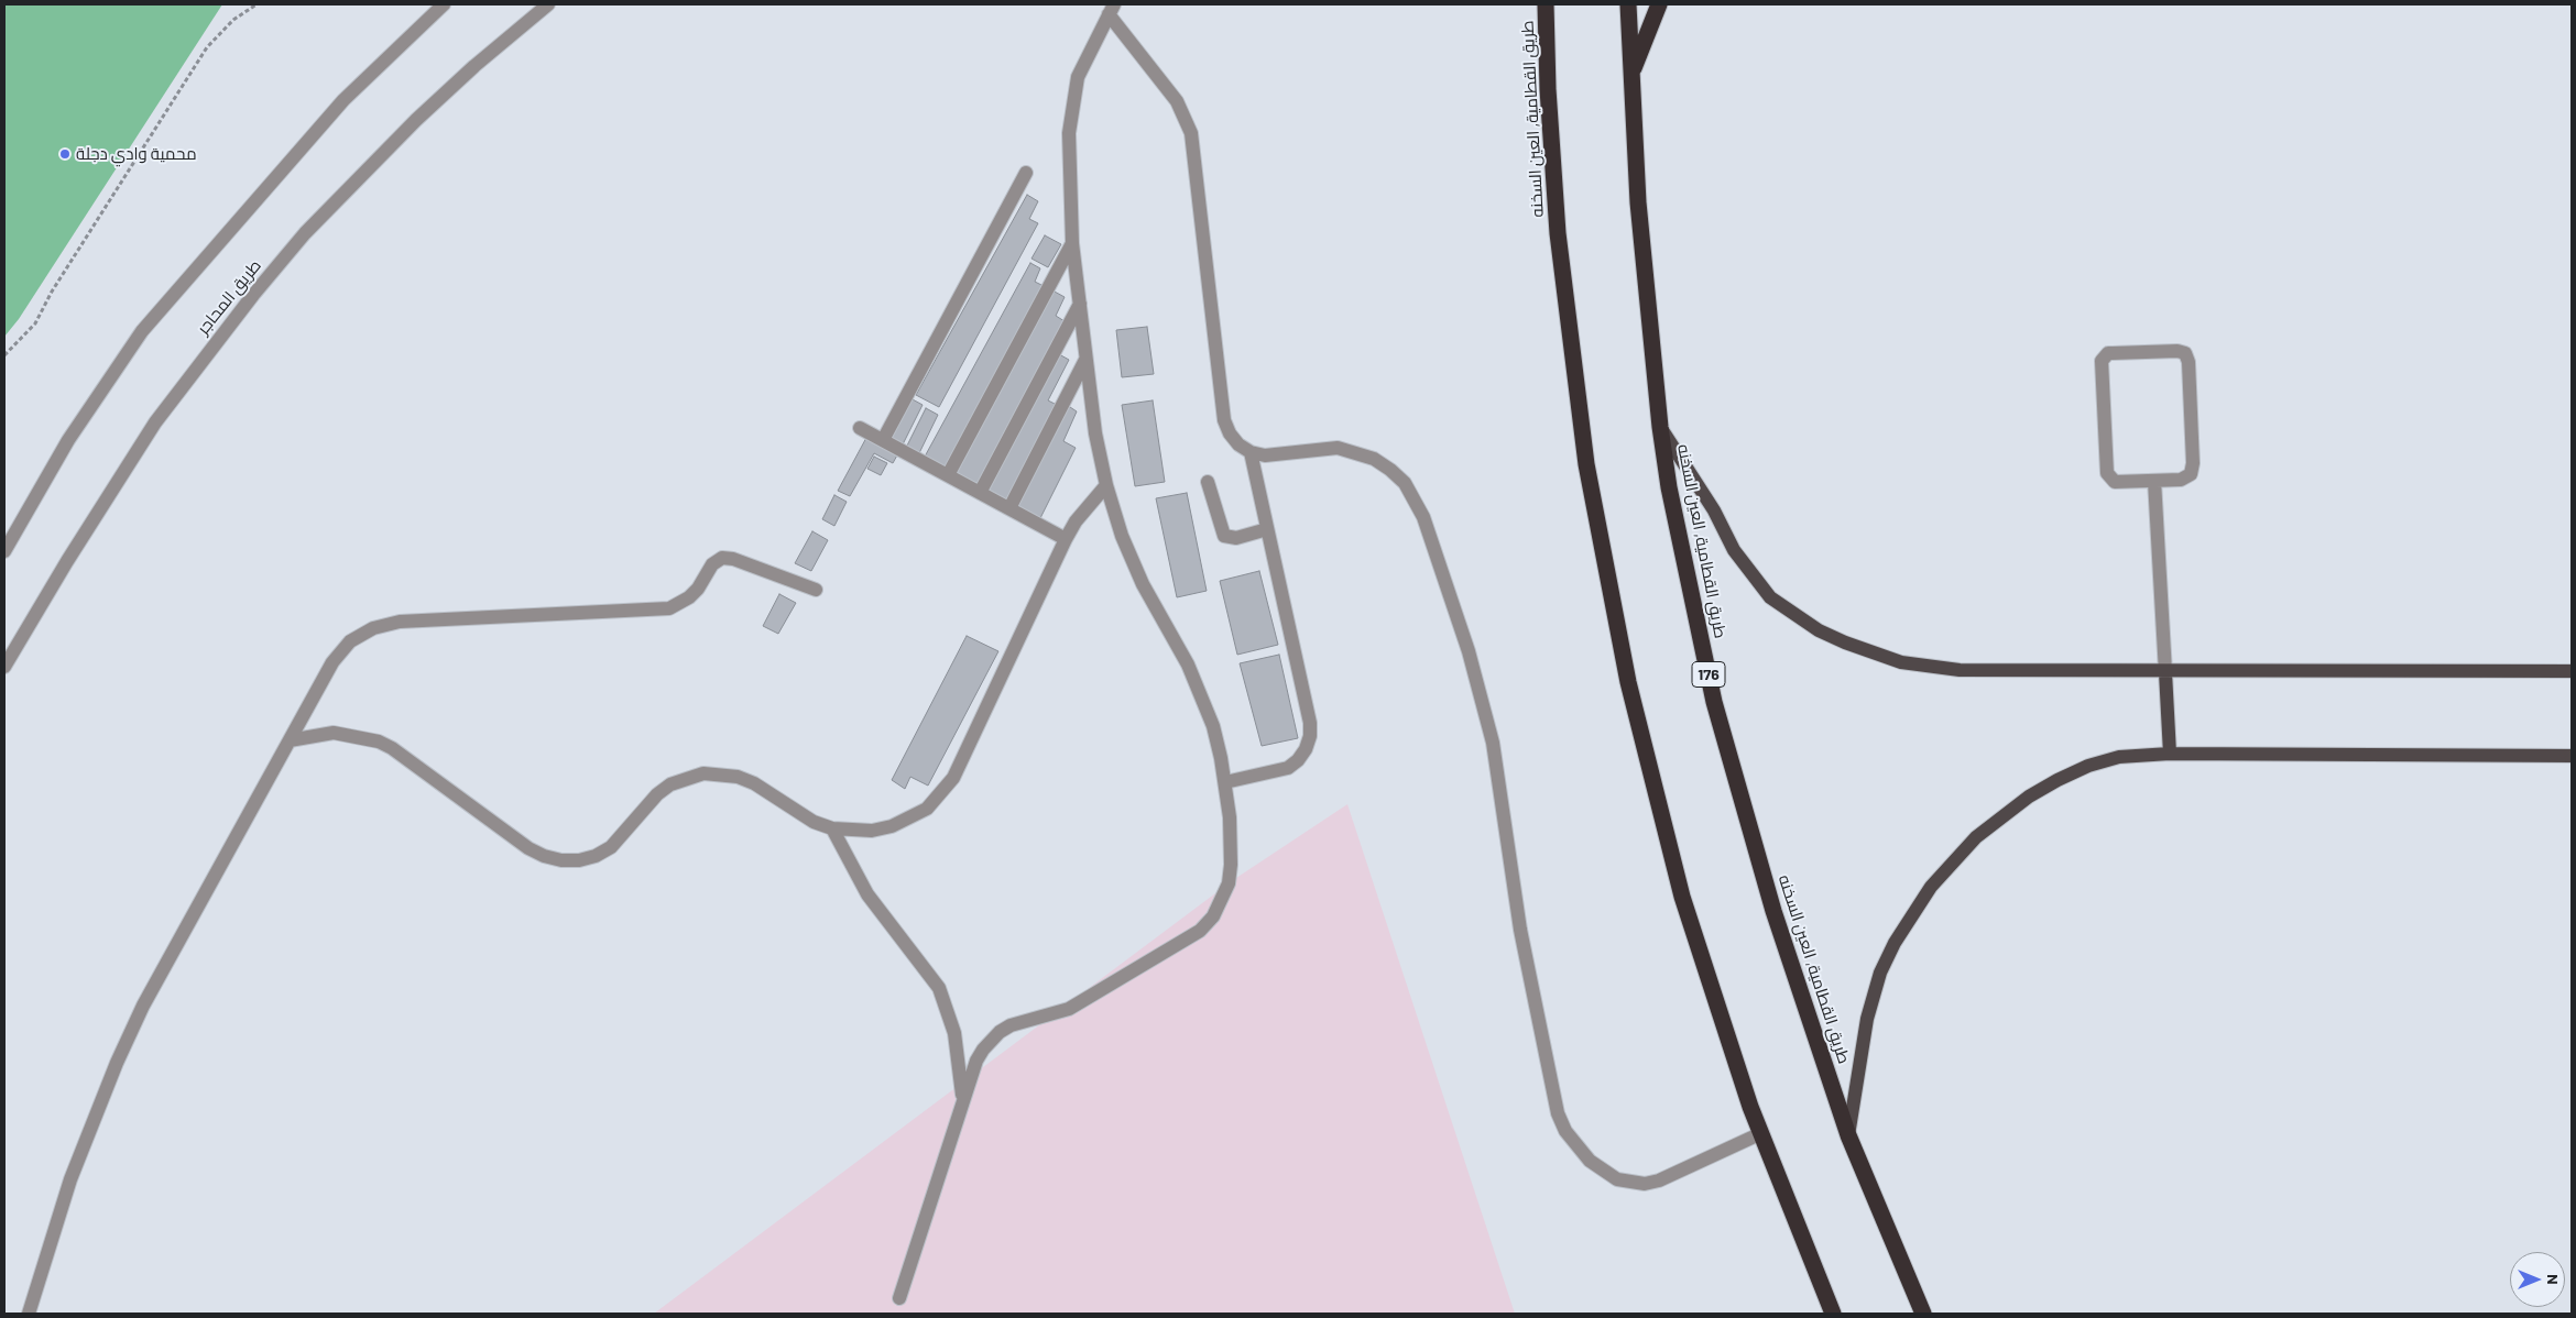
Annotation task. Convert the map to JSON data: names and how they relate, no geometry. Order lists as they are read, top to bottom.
{
  "streets": {
    "highway": ["طريق القطامية, العين السخنه", "176"],
    "street": ["طريق المحاجر"]
  },
  "places": ["محمية وادي دجلة"],
  "north": "right"
}
